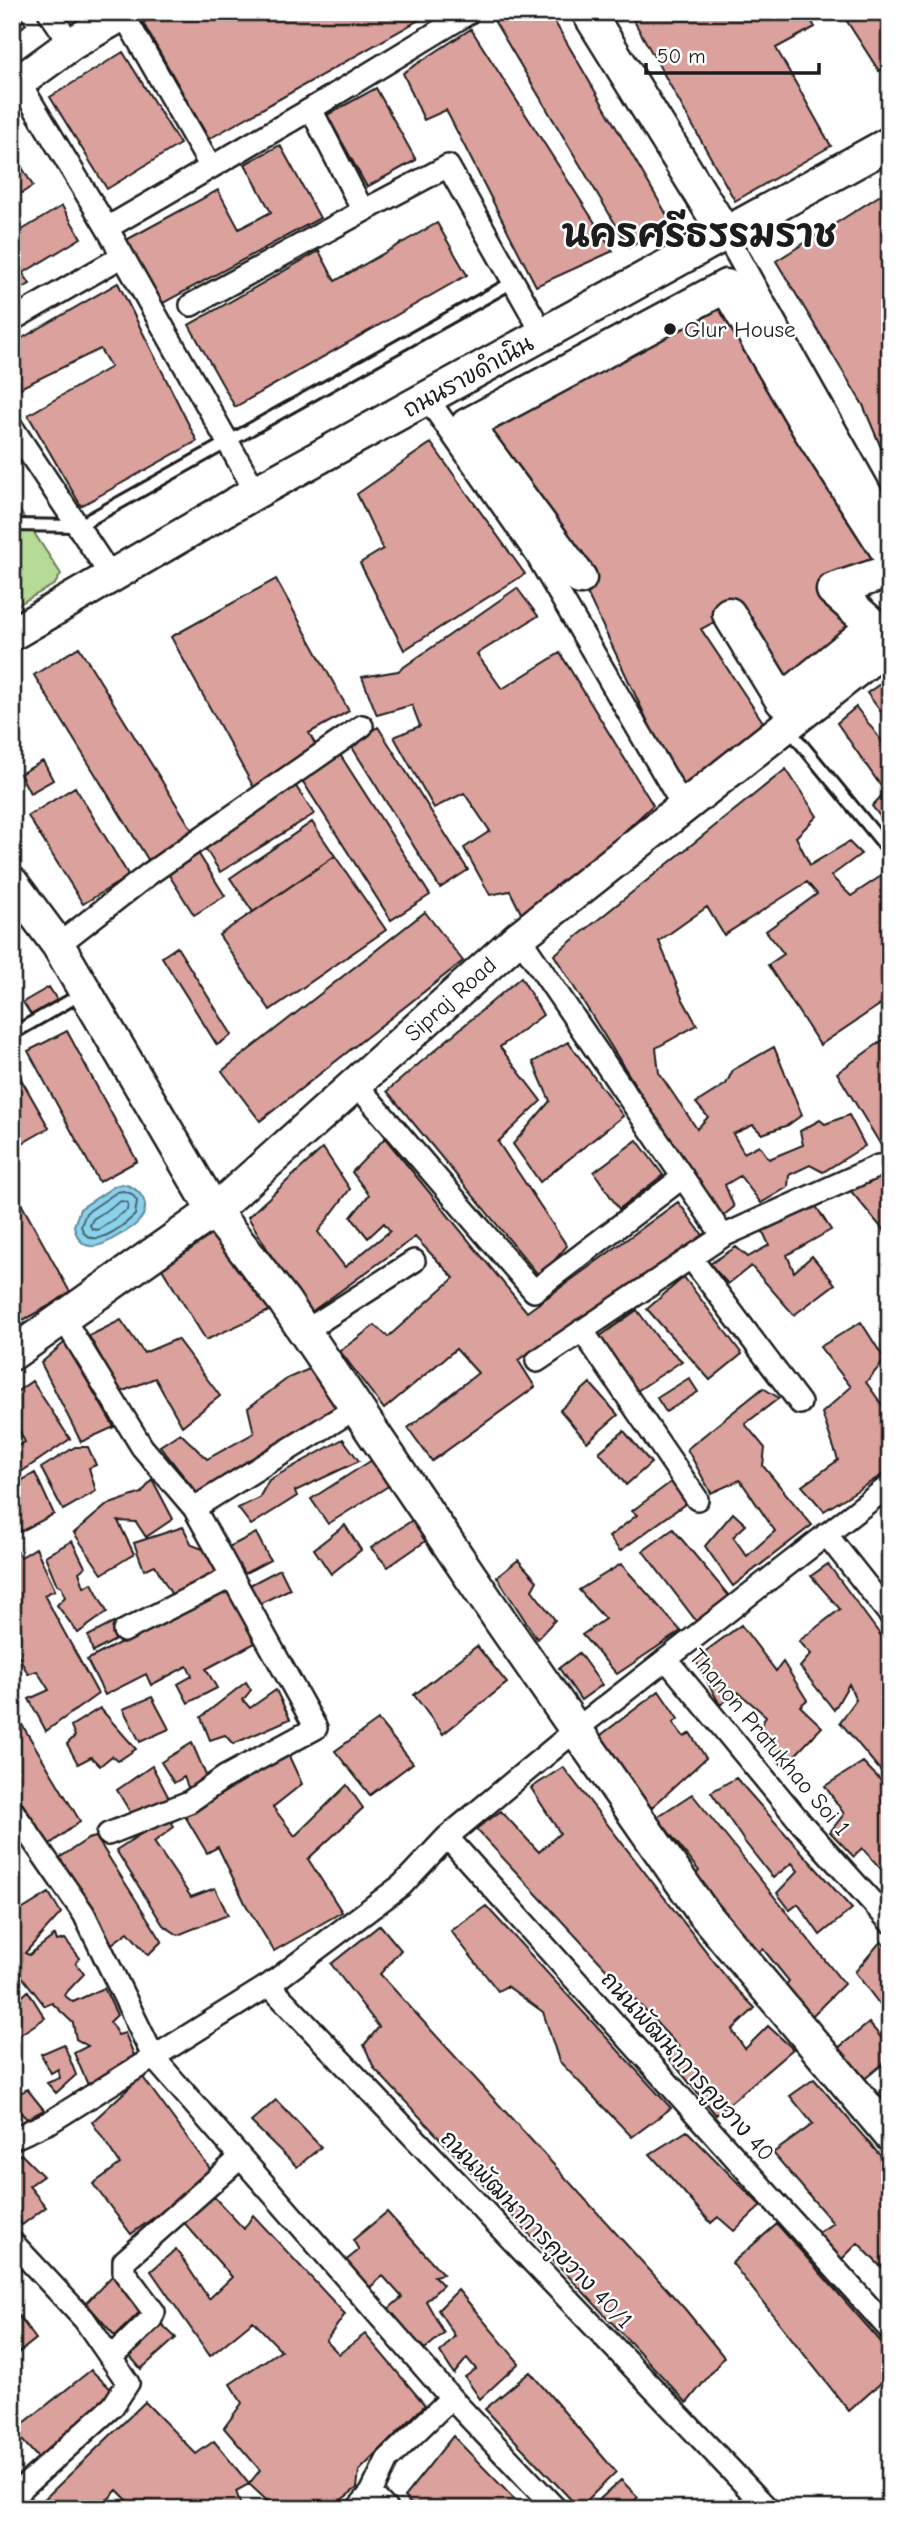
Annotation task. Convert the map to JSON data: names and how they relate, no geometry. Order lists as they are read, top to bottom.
{
  "streets": {
    "street": [
      "ถนนราขดำเนิน",
      "Sipraj Road",
      "Thanon Pratukhao Soi 1",
      "ถนนพัฒนาการคูขวาง 40",
      "ถนนพัฒนาการคูขวาง 40/1"
    ]
  },
  "districts": ["นครศรีธรรมราช"],
  "places": ["Glur House"],
  "scale_bar": "50 m"
}
